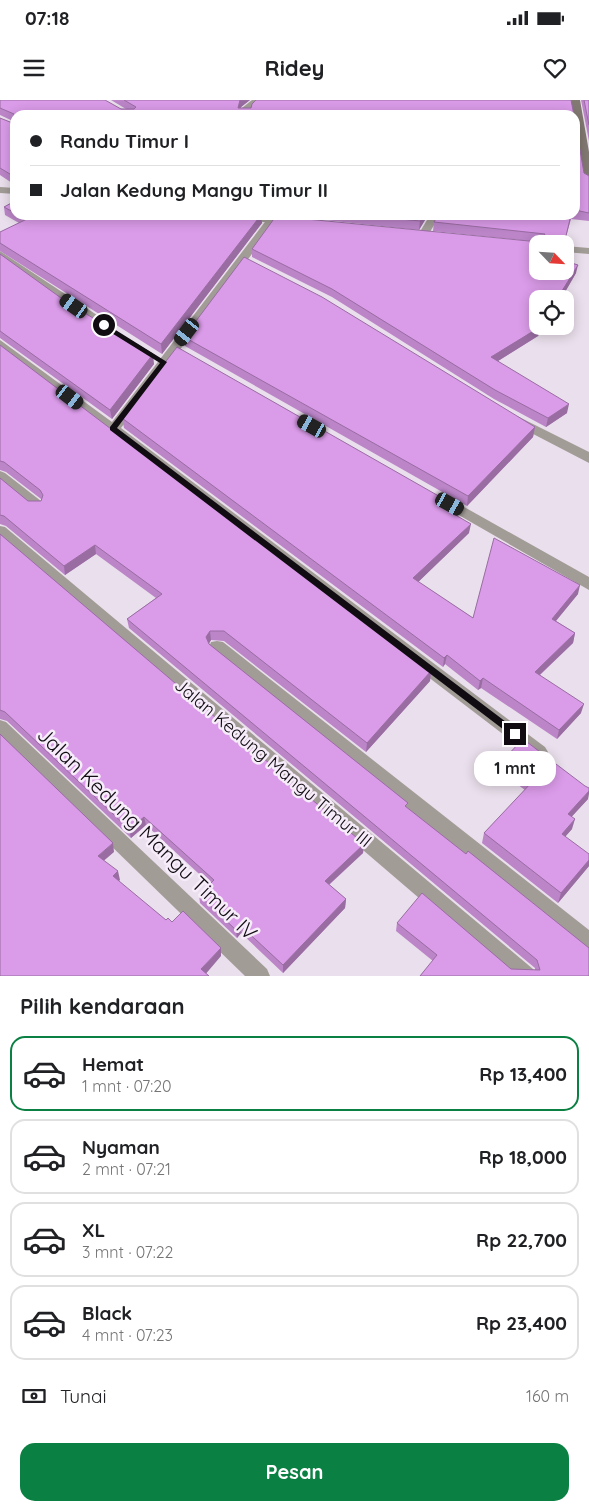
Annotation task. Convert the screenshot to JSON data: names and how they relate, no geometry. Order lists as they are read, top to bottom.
{
  "streets": {
    "street": ["Jalan Kedung Mangu Timur III", "Jalan Kedung Mangu Timur IV"]
  },
  "north": "bottom right",
  "page": {
    "status": "07:18",
    "header": "Ridey",
    "banner": ["Randu Timur I", "Jalan Kedung Mangu Timur II"],
    "bubble": "1 mnt",
    "heading": "Pilih kendaraan",
    "list": [
      {
        "name": "Hemat",
        "note": "1 mnt · 07:20",
        "value": "Rp 13,400"
      },
      {
        "name": "Nyaman",
        "note": "2 mnt · 07:21",
        "value": "Rp 18,000"
      },
      {
        "name": "XL",
        "note": "3 mnt · 07:22",
        "value": "Rp 22,700"
      },
      {
        "name": "Black",
        "note": "4 mnt · 07:23",
        "value": "Rp 23,400"
      }
    ],
    "pay": ["Tunai", "160 m"],
    "buttons": "Pesan"
  }
}
